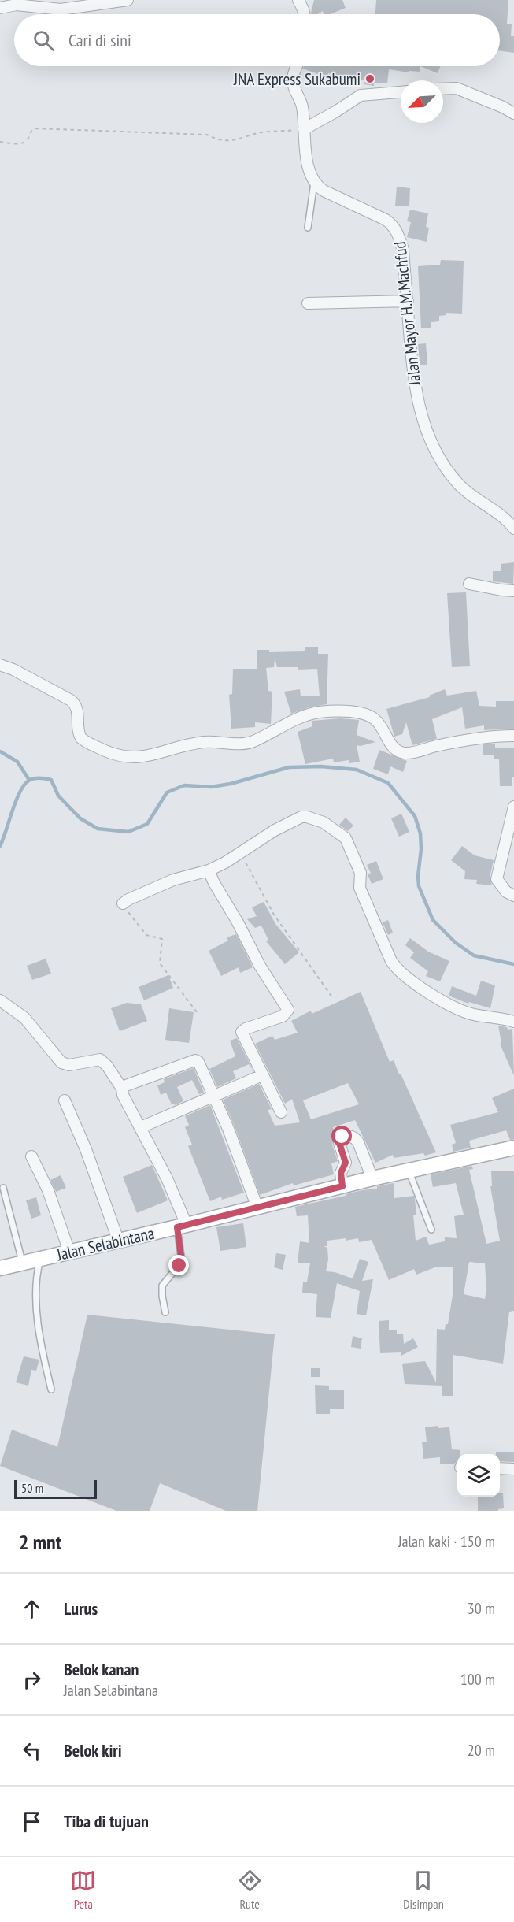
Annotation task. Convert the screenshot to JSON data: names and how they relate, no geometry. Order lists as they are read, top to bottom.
{
  "streets": {
    "street": ["Jalan Mayor H.M.Machfud", "Jalan Selabintana"]
  },
  "places": ["JNA Express Sukabumi"],
  "scale_bar": "50 m",
  "north": "bottom left",
  "page": {
    "search": "Cari di sini",
    "scale": "50 m",
    "heading": ["2 mnt", "Jalan kaki · 150 m"],
    "list": [
      ["Lurus", "30 m"],
      ["Belok kanan", "Jalan Selabintana", "100 m"],
      ["Belok kiri", "20 m"],
      "Tiba di tujuan"
    ],
    "nav": ["Peta", "Rute", "Disimpan"]
  }
}
